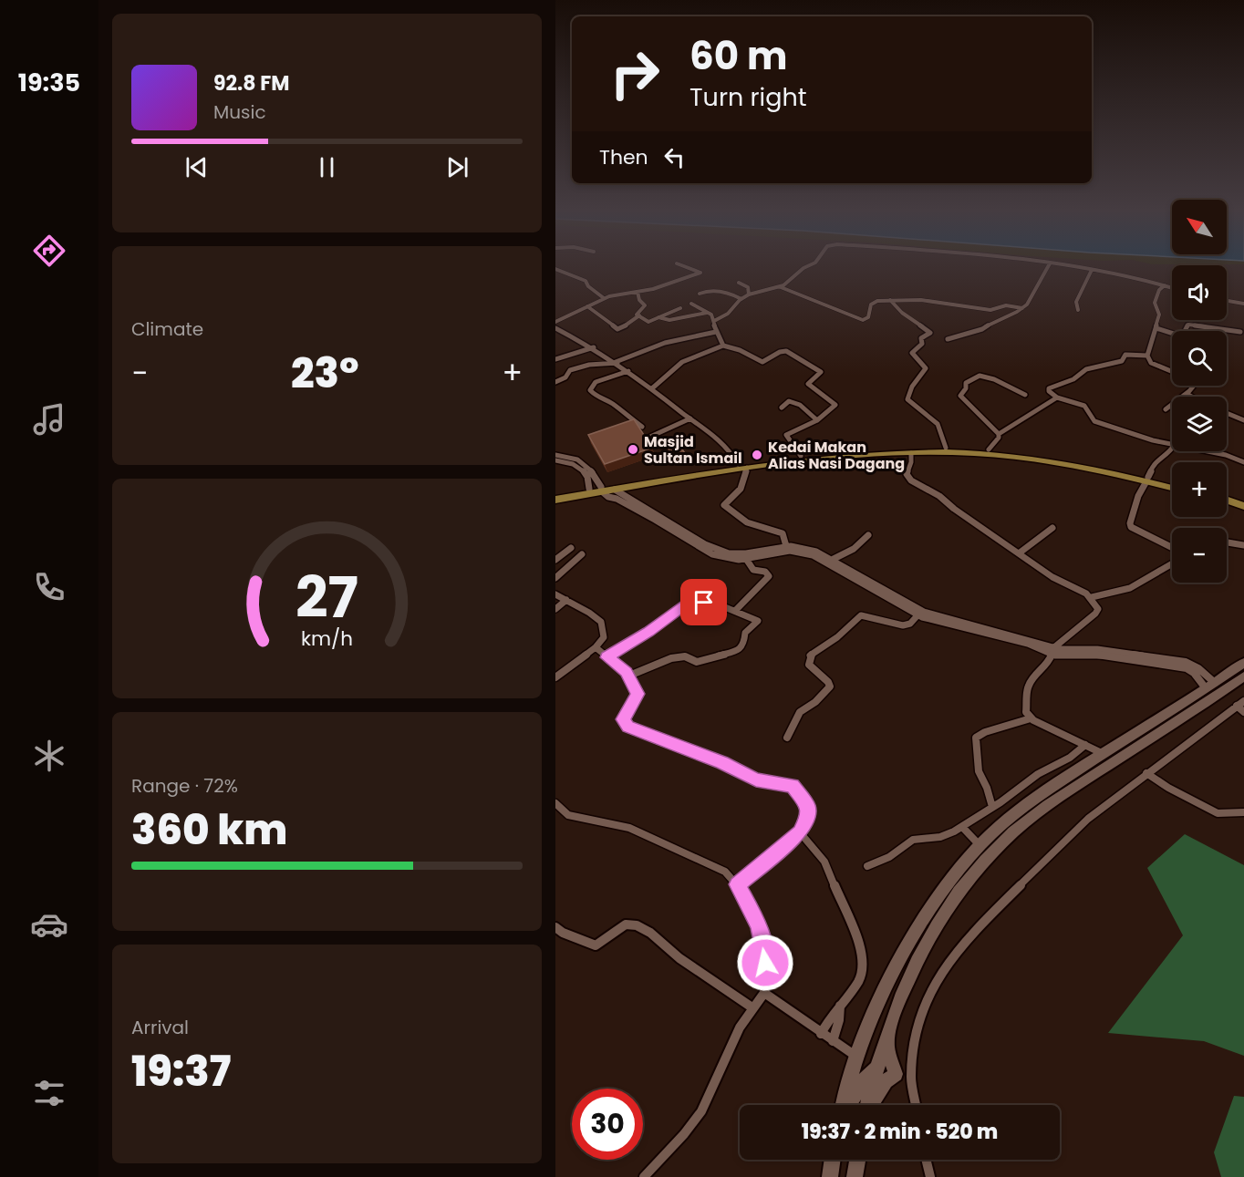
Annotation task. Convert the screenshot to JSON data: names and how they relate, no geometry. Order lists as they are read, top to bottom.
{
  "places": ["Masjid Sultan Ismail", "Kedai Makan Alias Nasi Dagang"],
  "north": "top left",
  "page": {
    "tabs": "19:35",
    "turn": ["60 m", "Turn right"],
    "song": ["92.8 FM", "Music"],
    "then": "Then",
    "map_buttons": ["+", "−"],
    "tile": [
      "Climate",
      ["Range · 72%", "360 km"],
      ["Arrival", "19:37"]
    ],
    "heat": ["−", "23°", "+"],
    "limit": "30",
    "trip": "19:37 · 2 min · 520 m",
    "gauge": ["27", "km/h"]
  }
}
